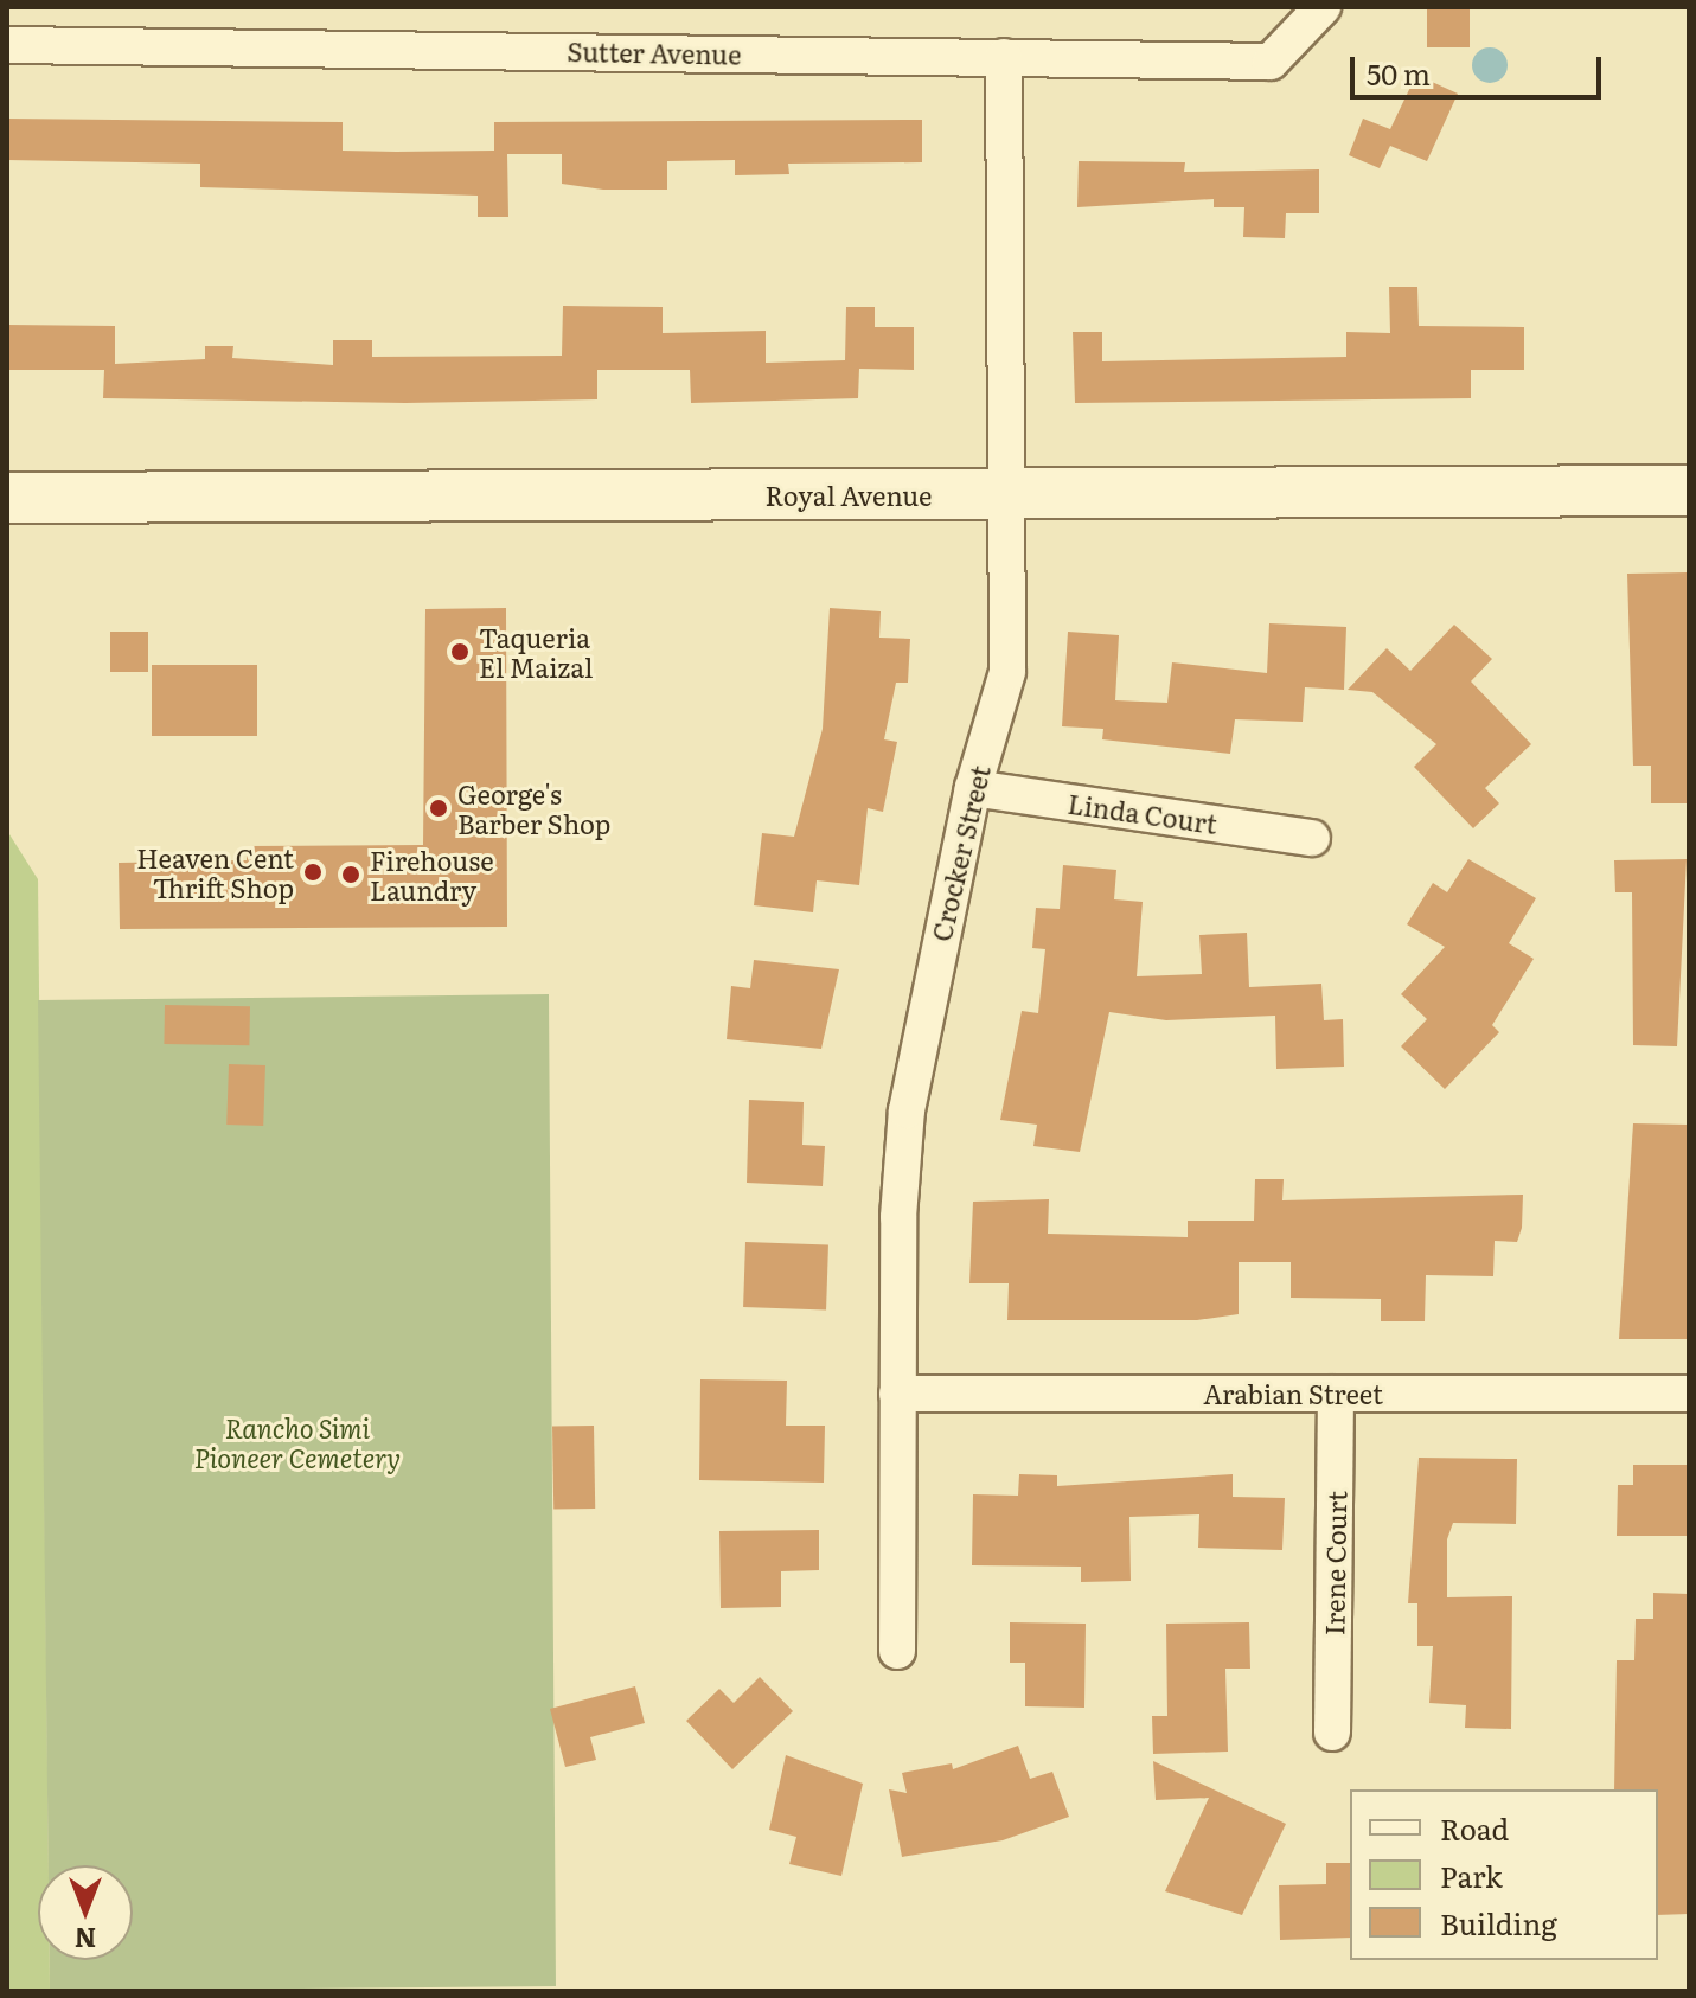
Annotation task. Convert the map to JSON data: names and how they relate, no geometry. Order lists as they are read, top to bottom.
{
  "streets": {
    "main road": ["Royal Avenue"],
    "street": [
      "Sutter Avenue",
      "Linda Court",
      "Crocker Street",
      "Arabian Street",
      "Irene Court"
    ]
  },
  "crossings": [
    ["Sutter Avenue", "Crocker Street"],
    ["Royal Avenue", "Crocker Street"],
    ["Linda Court", "Crocker Street"],
    ["Crocker Street", "Arabian Street"],
    ["Arabian Street", "Irene Court"]
  ],
  "parks": ["Rancho Simi Pioneer Cemetery"],
  "places": [
    "Taqueria El Maizal",
    "George's Barber Shop",
    "Heaven Cent Thrift Shop",
    "Firehouse Laundry"
  ],
  "legend": ["Road", "Park", "Building"],
  "scale_bar": "50 m",
  "north": "bottom"
}
